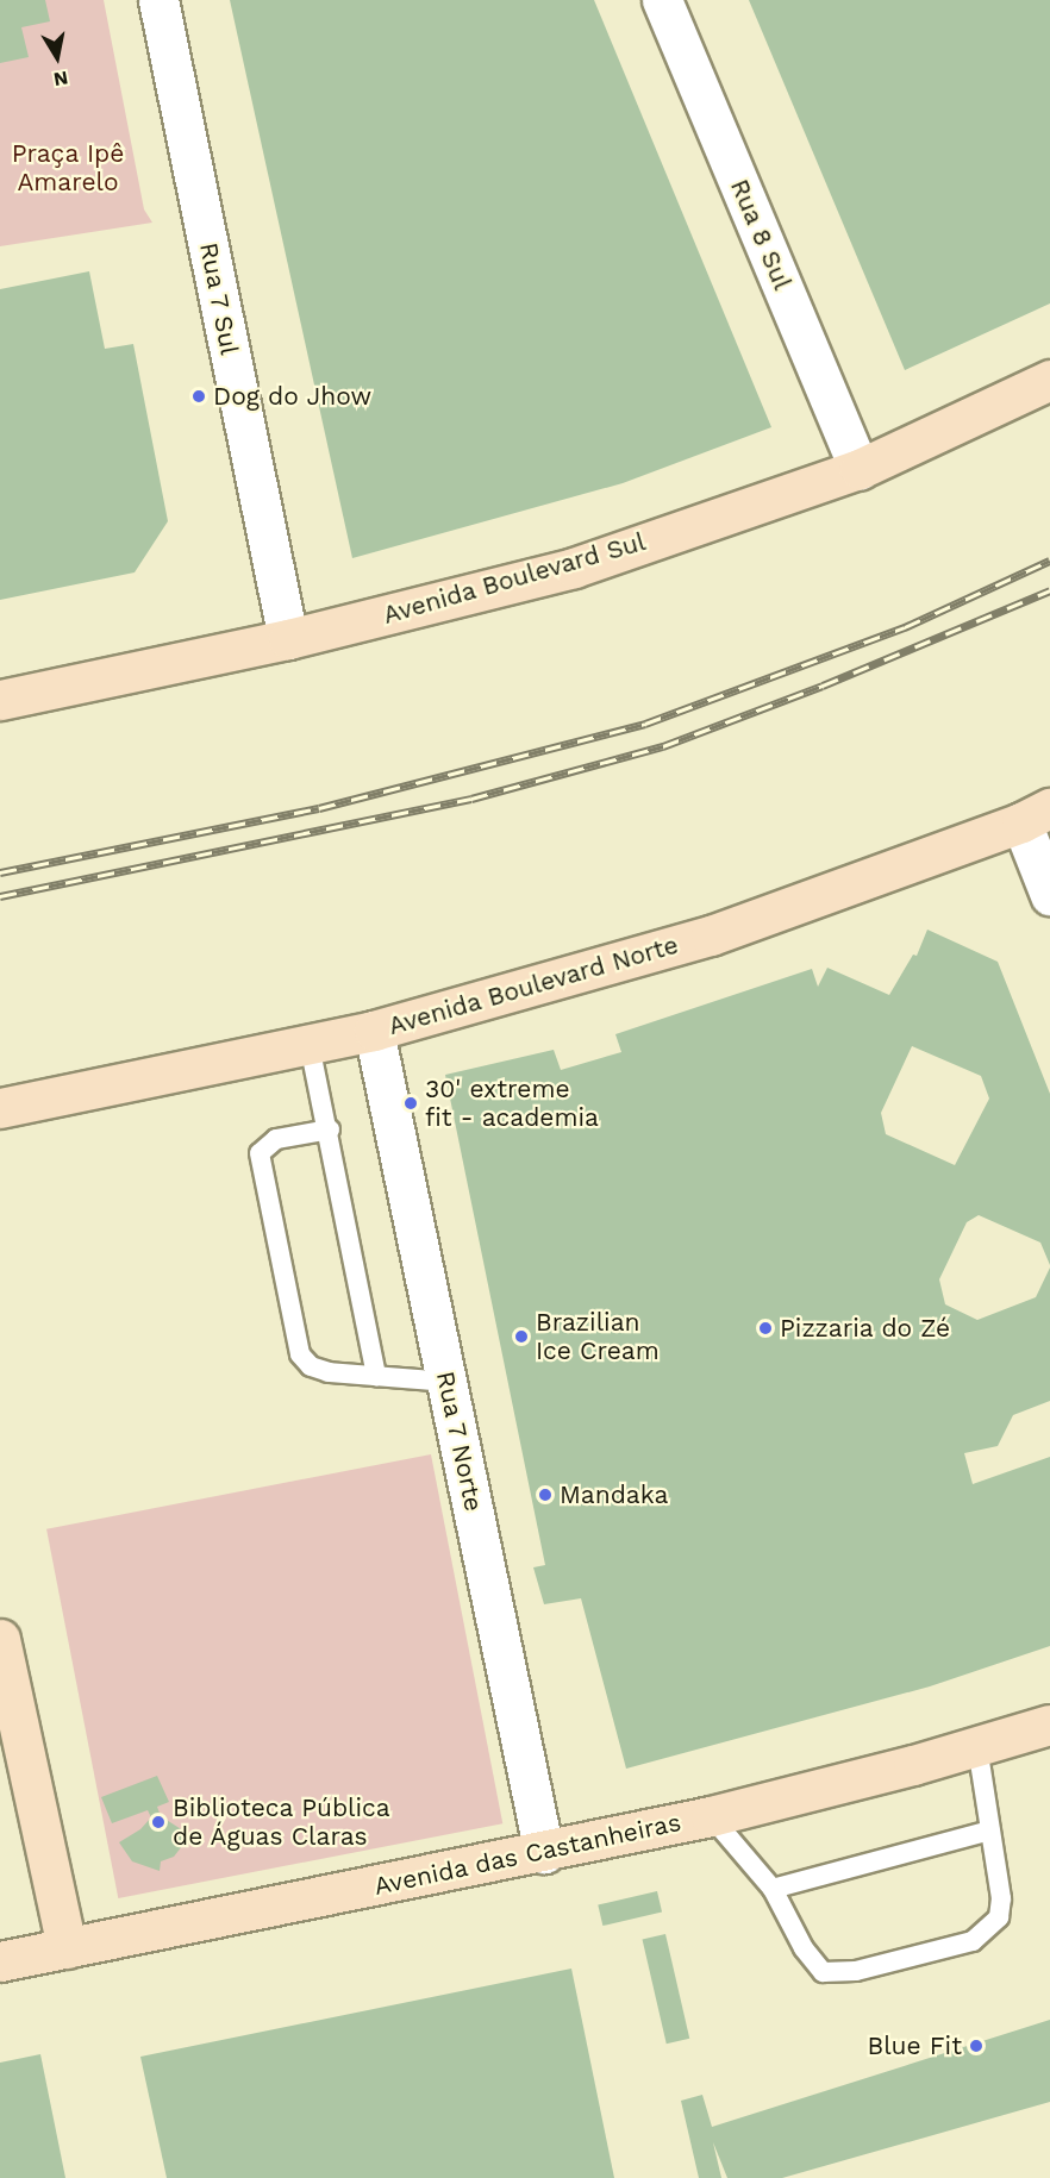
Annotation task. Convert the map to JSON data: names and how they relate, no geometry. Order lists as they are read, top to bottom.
{
  "streets": {
    "street": [
      "Rua 8 Sul",
      "Rua 7 Sul",
      "Avenida Boulevard Sul",
      "Avenida Boulevard Norte",
      "Rua 7 Norte",
      "Avenida das Castanheiras"
    ]
  },
  "crossings": [
    ["Rua 8 Sul", "Avenida Boulevard Sul"],
    ["Rua 7 Sul", "Avenida Boulevard Sul"],
    ["Avenida Boulevard Norte", "Rua 7 Norte"],
    ["Rua 7 Norte", "Avenida das Castanheiras"]
  ],
  "parks": ["Praça Ipê Amarelo"],
  "places": [
    "Dog do Jhow",
    "30' extreme fit - academia",
    "Pizzaria do Zé",
    "Brazilian Ice Cream",
    "Mandaka",
    "Biblioteca Pública de Águas Claras",
    "Blue Fit"
  ],
  "north": "bottom"
}
